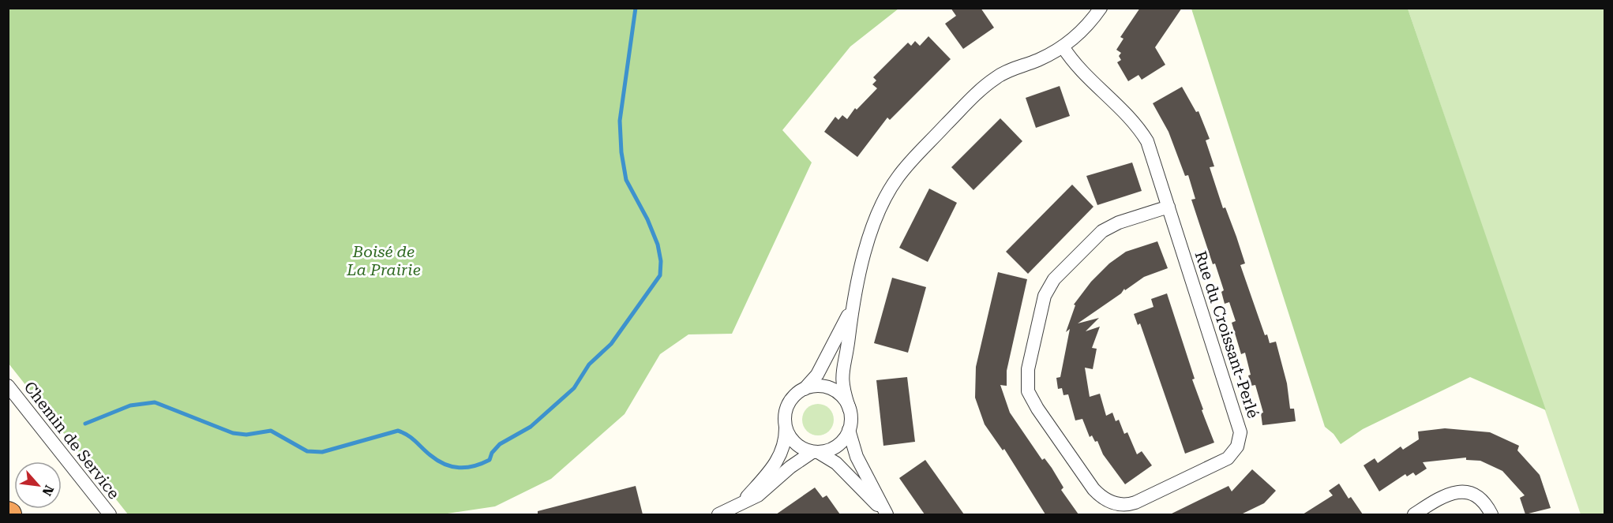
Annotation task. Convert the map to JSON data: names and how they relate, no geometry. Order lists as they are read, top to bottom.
{
  "streets": {
    "street": ["Rue du Croissant-Perlé", "Chemin de Service"]
  },
  "parks": ["Boisé de La Prairie"],
  "north": "bottom right"
}
